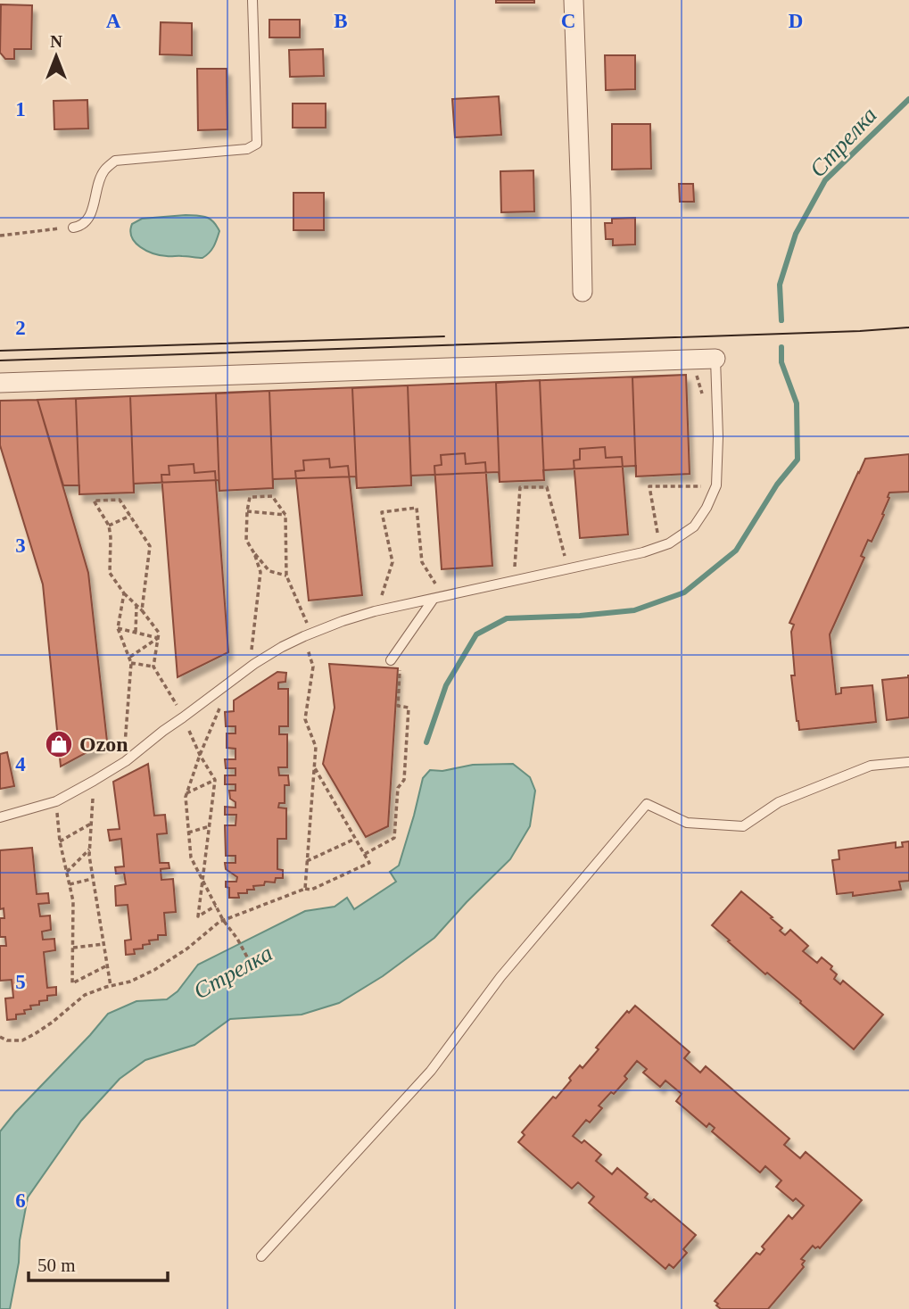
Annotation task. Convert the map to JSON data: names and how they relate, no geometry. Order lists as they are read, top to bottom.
{
  "water": ["Стрелка"],
  "places": {
    "shop": ["Ozon"]
  },
  "scale_bar": "50 m",
  "north": "top",
  "grid": {
    "columns": [
      "A",
      "B",
      "C",
      "D"
    ],
    "rows": [
      "1",
      "2",
      "3",
      "4",
      "5",
      "6"
    ]
  }
}
